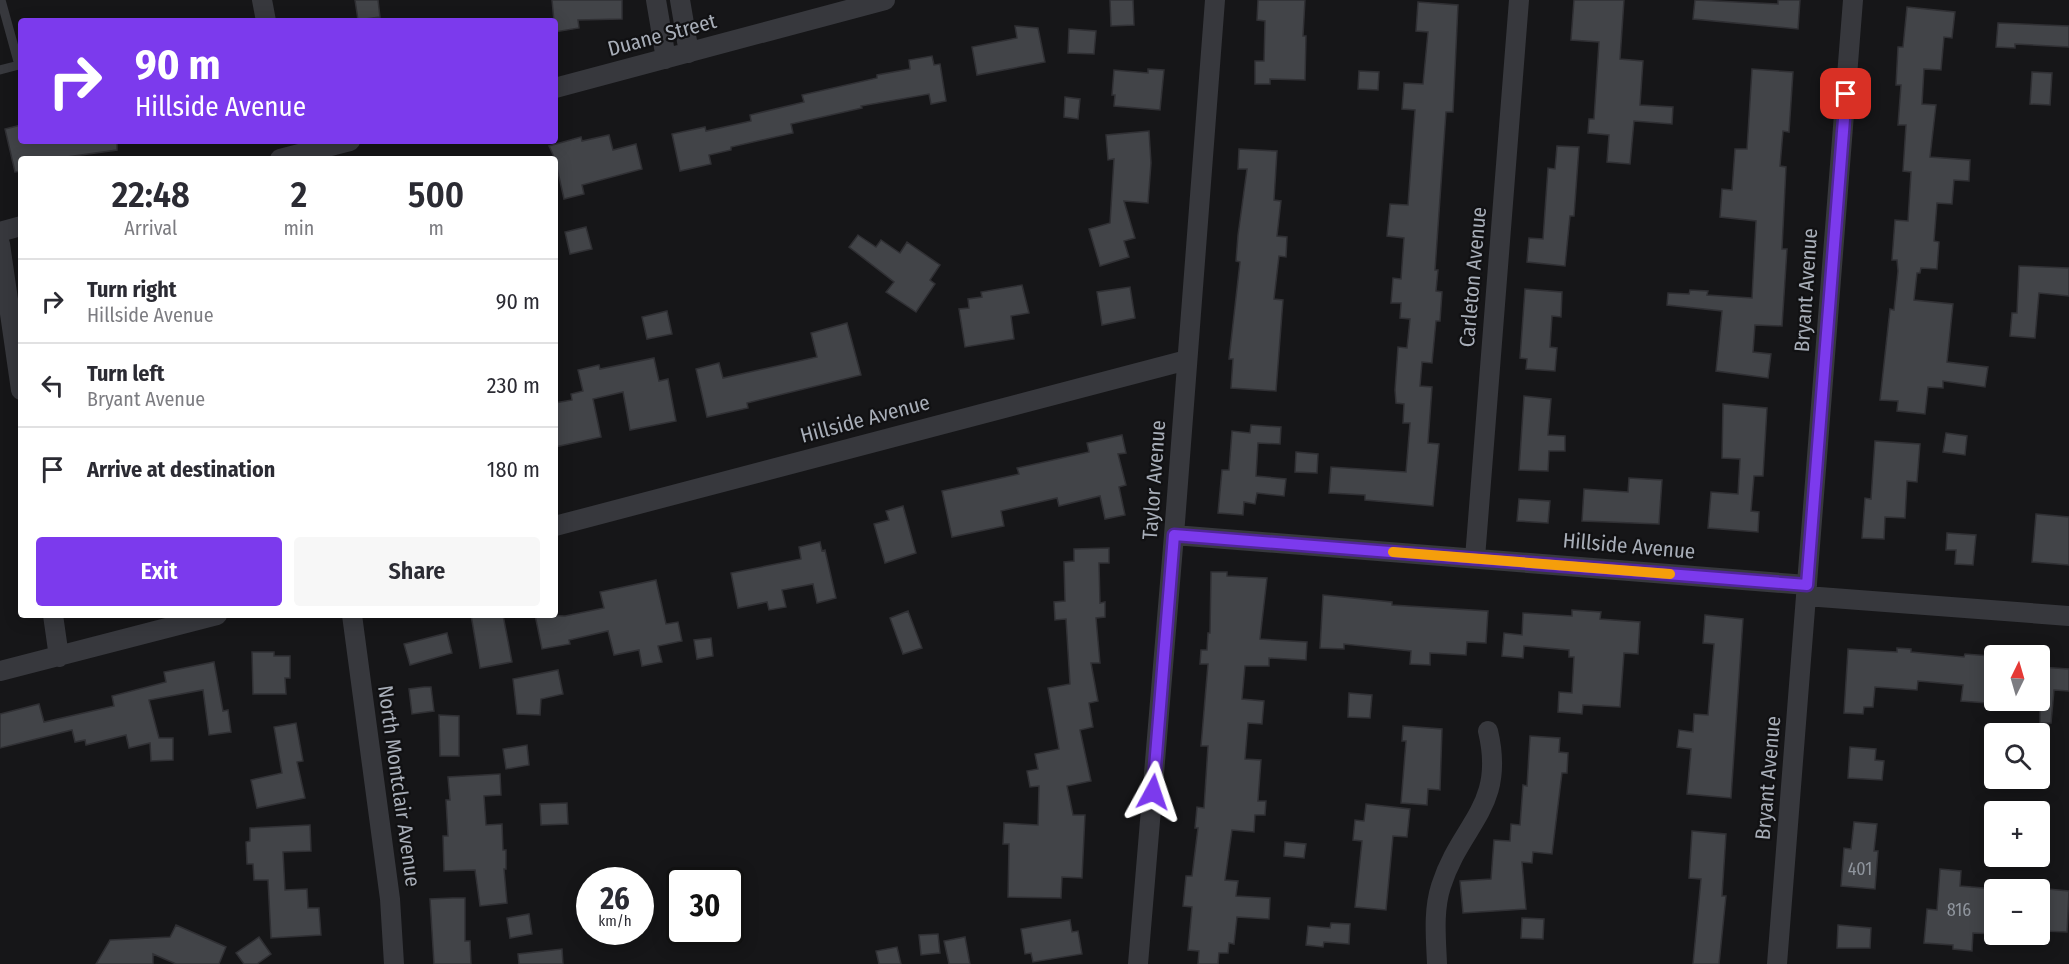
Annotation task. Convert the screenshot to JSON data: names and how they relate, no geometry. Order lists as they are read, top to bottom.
{
  "streets": {
    "street": [
      "Duane Street",
      "Carleton Avenue",
      "Bryant Avenue",
      "Hillside Avenue",
      "Taylor Avenue",
      "North Montclair Avenue"
    ]
  },
  "crossings": [
    ["Carleton Avenue", "Hillside Avenue"],
    ["Bryant Avenue", "Hillside Avenue"],
    ["Hillside Avenue", "Taylor Avenue"]
  ],
  "house_numbers": ["401", "816"],
  "north": "top",
  "page": {
    "turn": ["90 m", "Hillside Avenue"],
    "eta": [
      "22:48",
      "Arrival",
      "2",
      "min",
      "500",
      "m"
    ],
    "list": [
      {
        "name": "Turn right",
        "note": "Hillside Avenue",
        "value": "90 m"
      },
      {
        "name": "Turn left",
        "note": "Bryant Avenue",
        "value": "230 m"
      },
      {
        "name": "Arrive at destination",
        "value": "180 m"
      }
    ],
    "buttons": ["Exit", "Share"],
    "map_buttons": ["+", "−"],
    "speed": "26 km/h",
    "limit": "30"
  }
}
